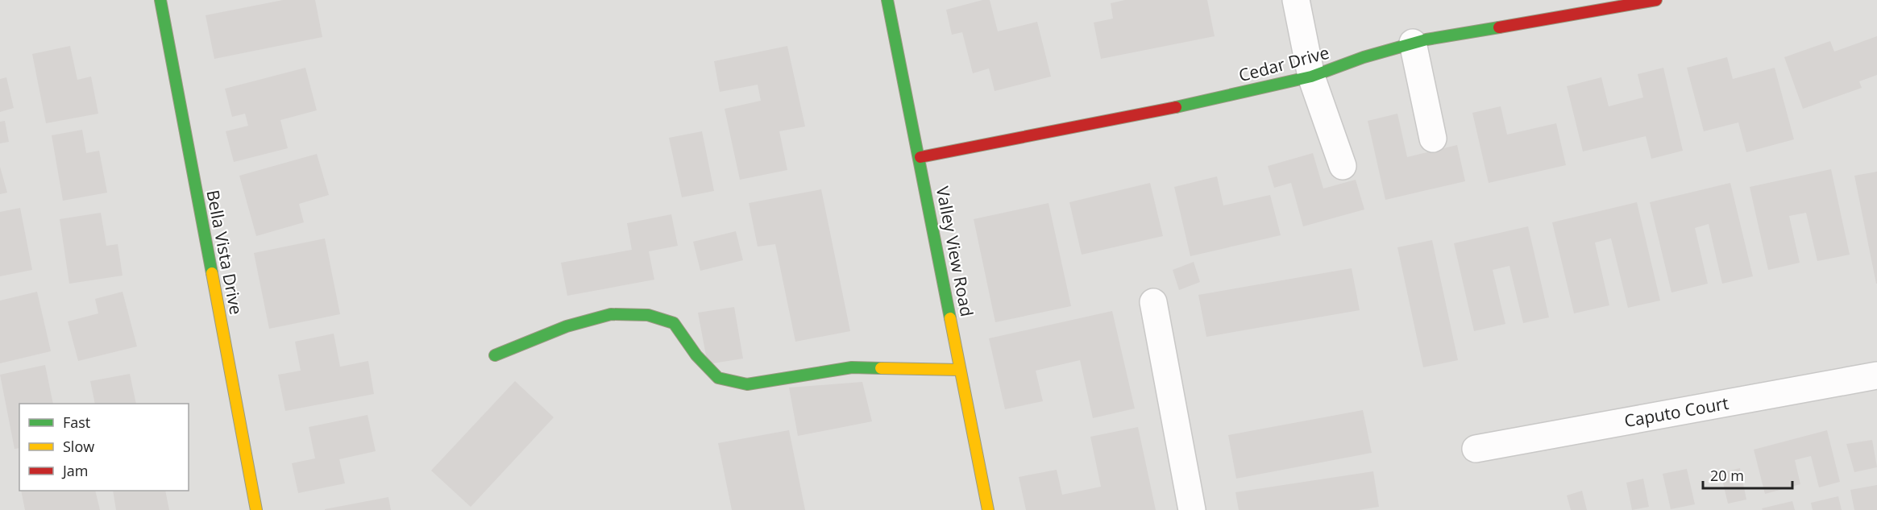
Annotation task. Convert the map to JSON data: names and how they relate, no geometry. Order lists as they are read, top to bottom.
{
  "streets": {
    "street": [
      "Cedar Drive",
      "Valley View Road",
      "Bella Vista Drive",
      "Caputo Court"
    ]
  },
  "crossings": [
    ["Cedar Drive", "Valley View Road"]
  ],
  "legend": ["Fast", "Slow", "Jam"],
  "scale_bar": "20 m"
}
